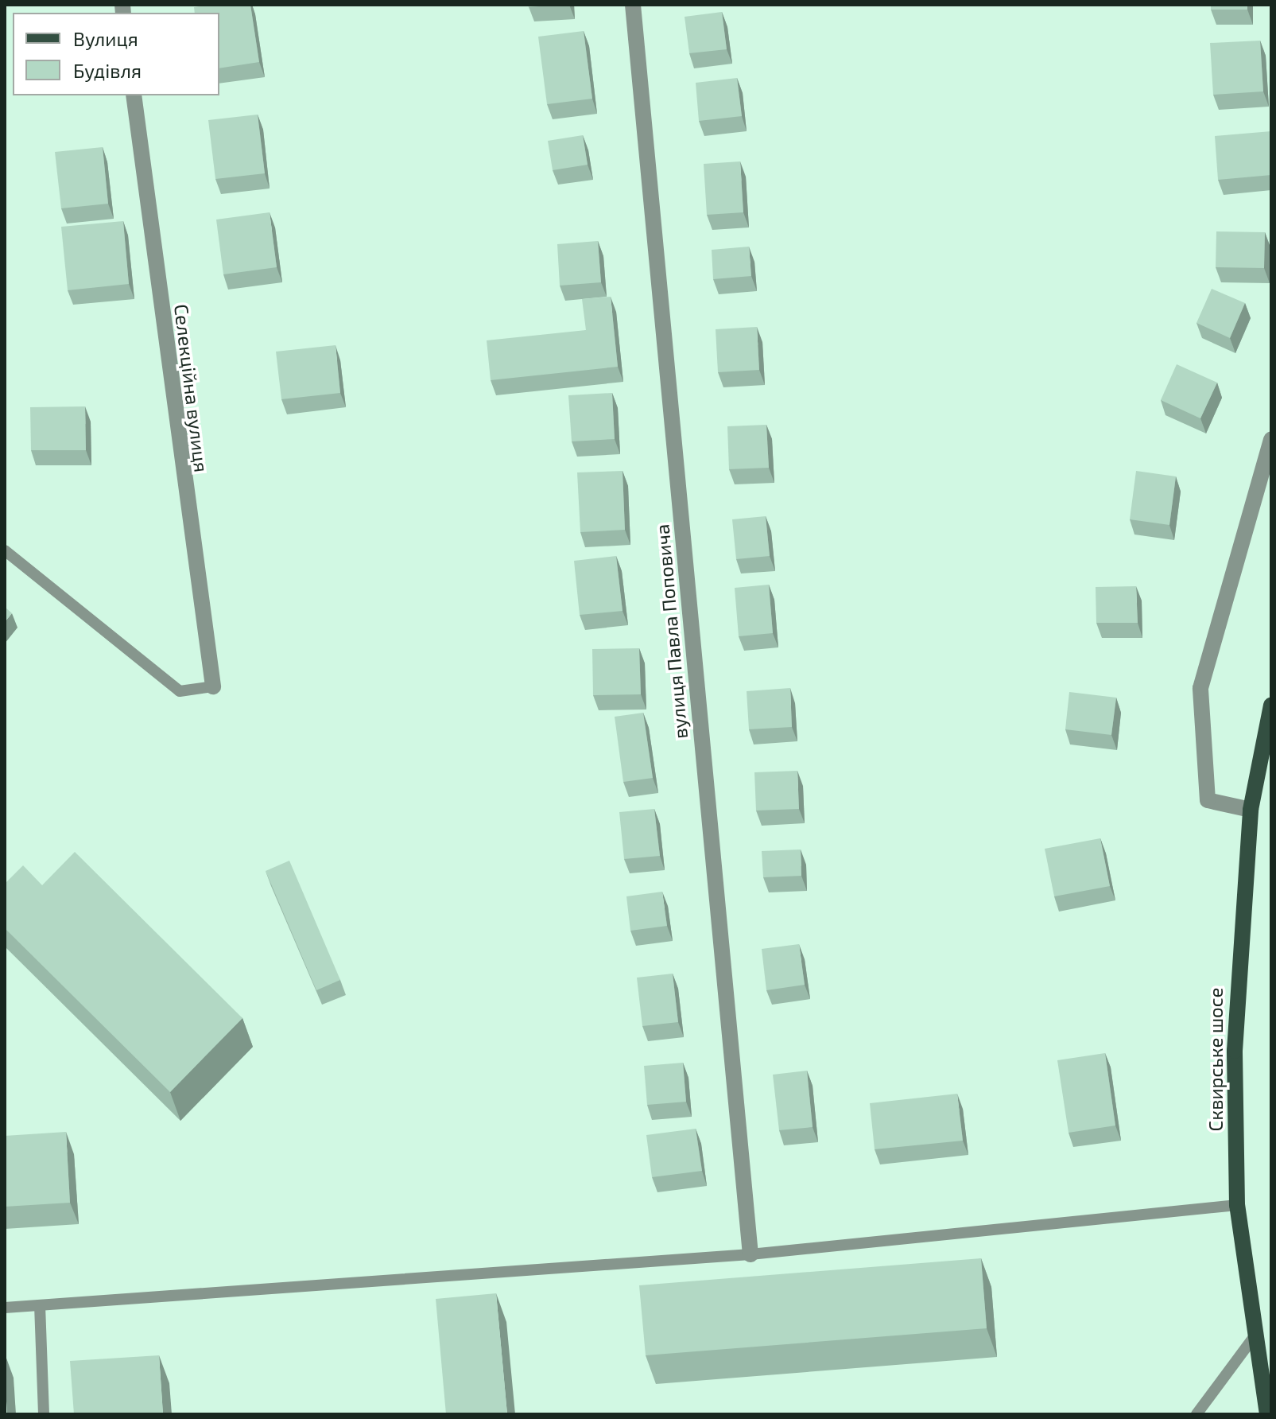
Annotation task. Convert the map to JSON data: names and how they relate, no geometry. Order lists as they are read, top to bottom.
{
  "streets": {
    "main road": ["Сквирське шосе"],
    "street": ["Селекційна вулиця", "вулиця Павла Поповича"]
  },
  "legend": ["Вулиця", "Будівля"]
}
